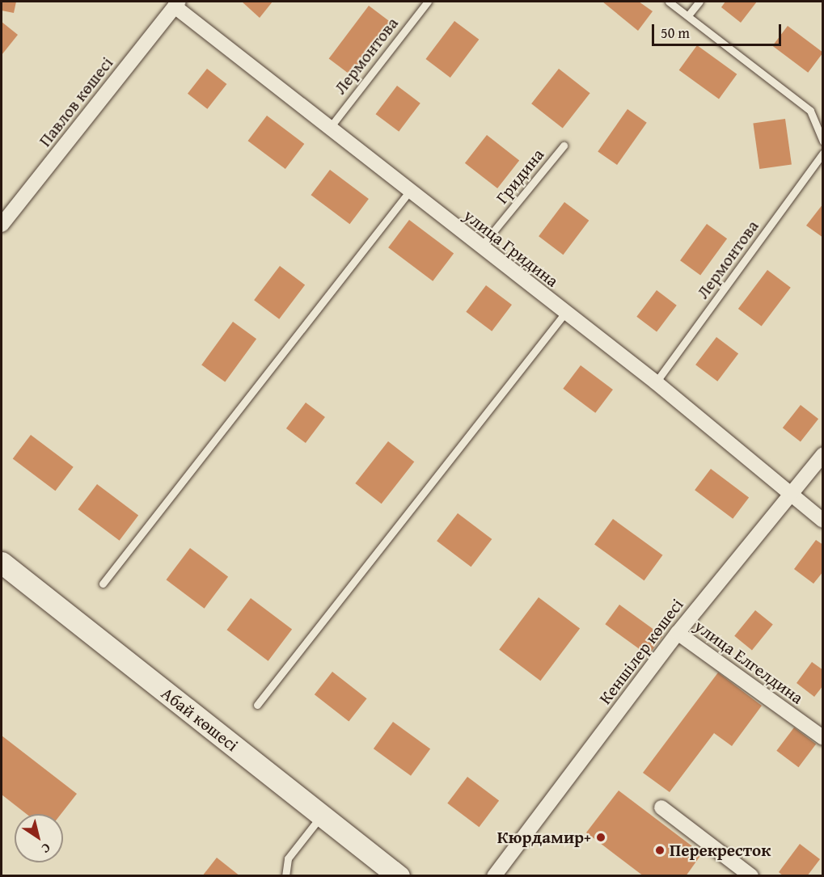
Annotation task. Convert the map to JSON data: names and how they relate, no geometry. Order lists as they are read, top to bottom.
{
  "streets": {
    "main road": ["Абай көшесі"],
    "street": [
      "Павлов көшесі",
      "улица Гридина",
      "Кеншілер көшесі",
      "улица Елгелдина"
    ],
    "lane": ["Лермонтова", "Гридина"]
  },
  "crossings": [
    ["Лермонтова", "улица Гридина"],
    ["Павлов көшесі", "улица Гридина"],
    ["Гридина", "улица Гридина"],
    ["улица Гридина", "Кеншілер көшесі"],
    ["Кеншілер көшесі", "улица Елгелдина"]
  ],
  "places": ["Кюрдамир+", "Перекресток"],
  "scale_bar": "50 m",
  "north": "bottom right"
}
